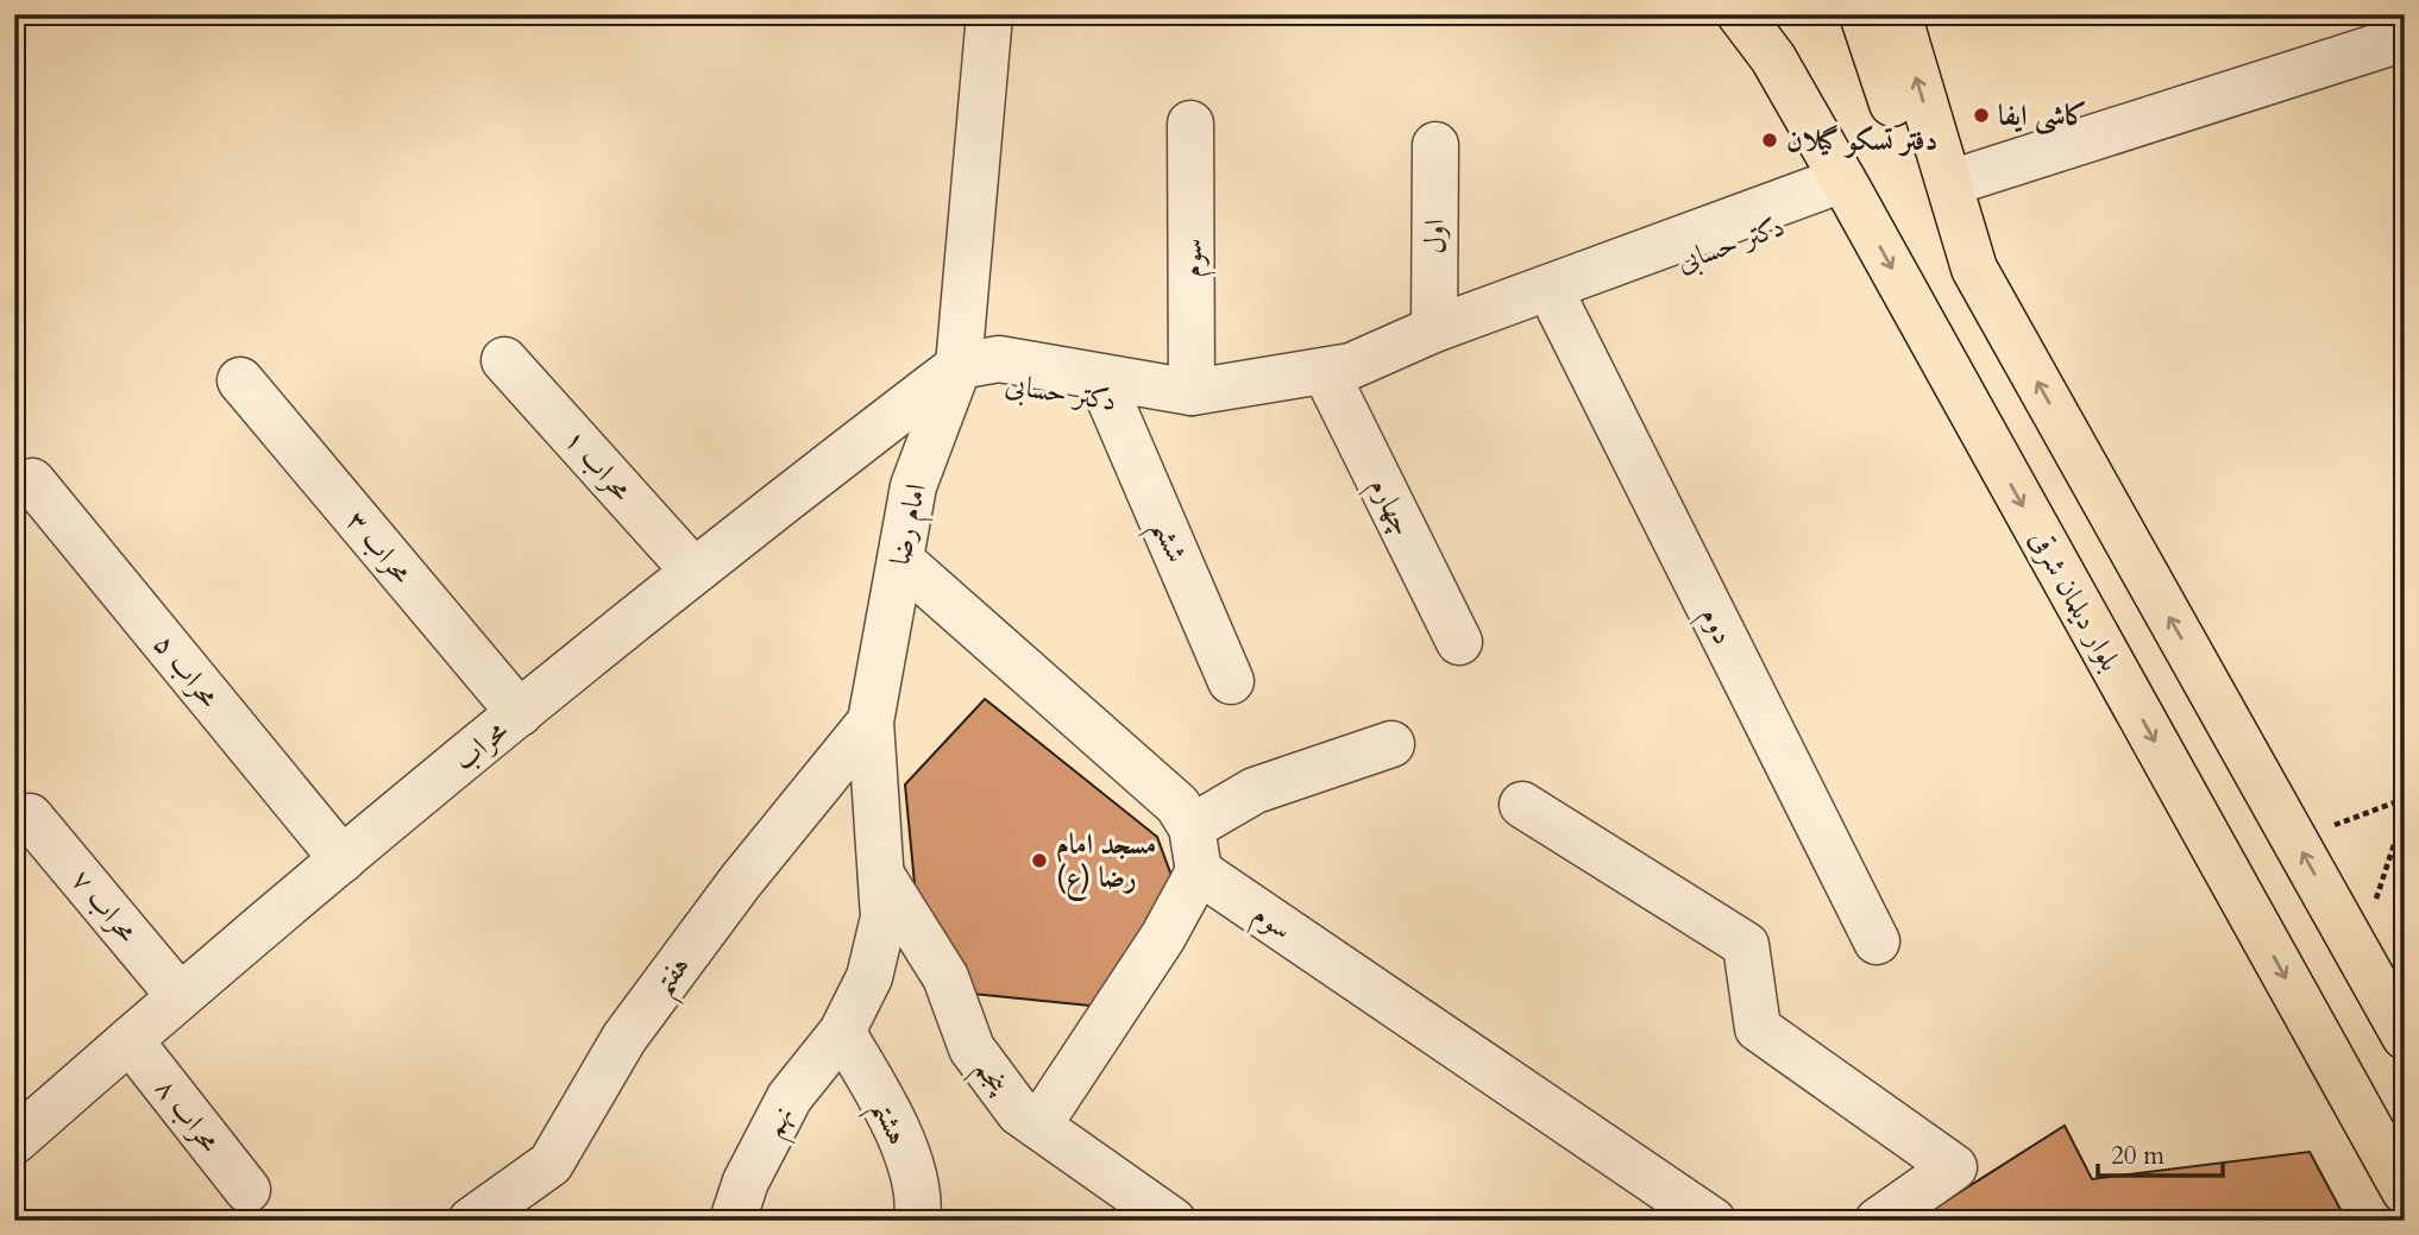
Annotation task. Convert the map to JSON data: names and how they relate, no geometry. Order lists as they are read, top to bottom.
{
  "streets": {
    "main road": ["بلوار دیلمان شرقی"],
    "street": [
      "اول",
      "دکتر حسابی",
      "سوم",
      "محراب ۱",
      "چهارم",
      "امام رضا",
      "ششم",
      "محراب ۳",
      "دوم",
      "محراب ۵",
      "محراب",
      "محراب ۷",
      "هفتم",
      "پنجم",
      "محراب ۸",
      "نهم",
      "هشتم"
    ]
  },
  "crossings": [
    ["اول", "دکتر حسابی"],
    ["دکتر حسابی", "سوم"],
    ["دکتر حسابی", "چهارم"],
    ["دکتر حسابی", "امام رضا"],
    ["دکتر حسابی", "ششم"],
    ["دکتر حسابی", "بلوار دیلمان شرقی"],
    ["دکتر حسابی", "دوم"],
    ["دکتر حسابی", "محراب"],
    ["سوم", "امام رضا"],
    ["محراب ۱", "محراب"],
    ["امام رضا", "محراب"],
    ["امام رضا", "هفتم"],
    ["امام رضا", "پنجم"],
    ["امام رضا", "نهم"],
    ["امام رضا", "هشتم"],
    ["محراب ۳", "محراب"],
    ["محراب ۵", "محراب"],
    ["محراب", "محراب ۷"],
    ["محراب", "محراب ۸"],
    ["نهم", "هشتم"]
  ],
  "places": ["کاشی ایفا", "دفتر تسکو گیلان", "مسجد امام رضا (ع)"],
  "scale_bar": "20 m"
}
